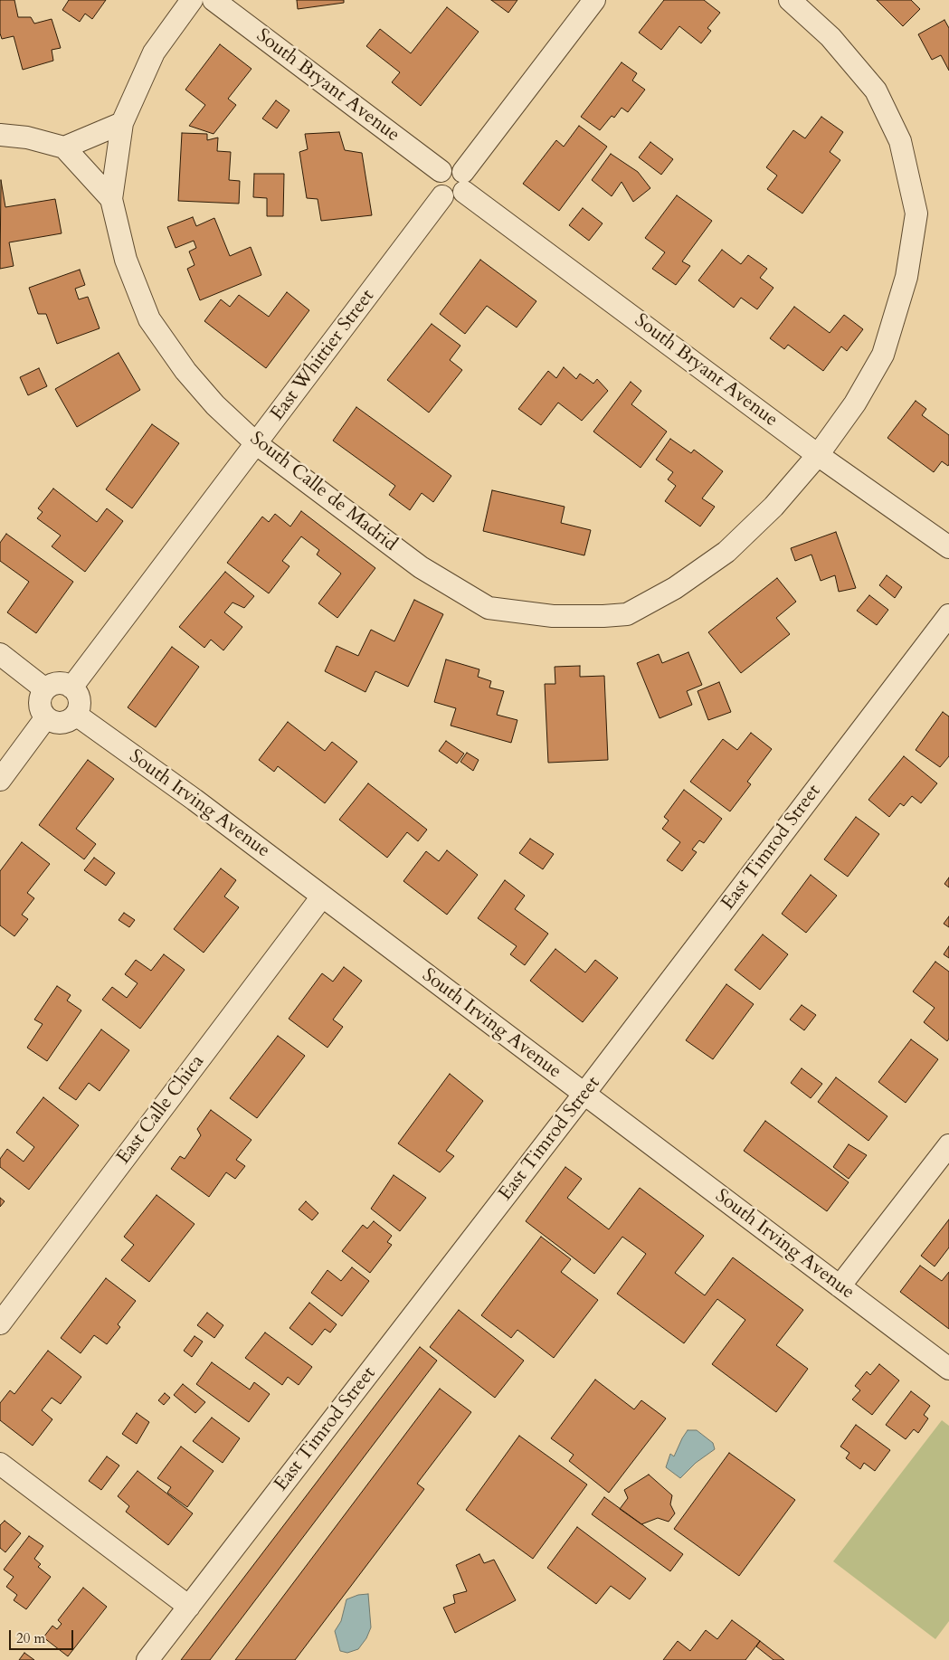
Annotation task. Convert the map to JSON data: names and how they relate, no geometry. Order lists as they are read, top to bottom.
{
  "streets": {
    "street": [
      "South Bryant Avenue",
      "East Whittier Street",
      "South Calle de Madrid",
      "South Irving Avenue",
      "East Timrod Street",
      "East Calle Chica"
    ]
  },
  "crossings": [
    ["South Bryant Avenue", "East Whittier Street"],
    ["South Bryant Avenue", "South Calle de Madrid"],
    ["East Whittier Street", "South Calle de Madrid"],
    ["East Whittier Street", "South Irving Avenue"],
    ["South Irving Avenue", "East Timrod Street"],
    ["South Irving Avenue", "East Calle Chica"]
  ],
  "scale_bar": "20 m"
}
